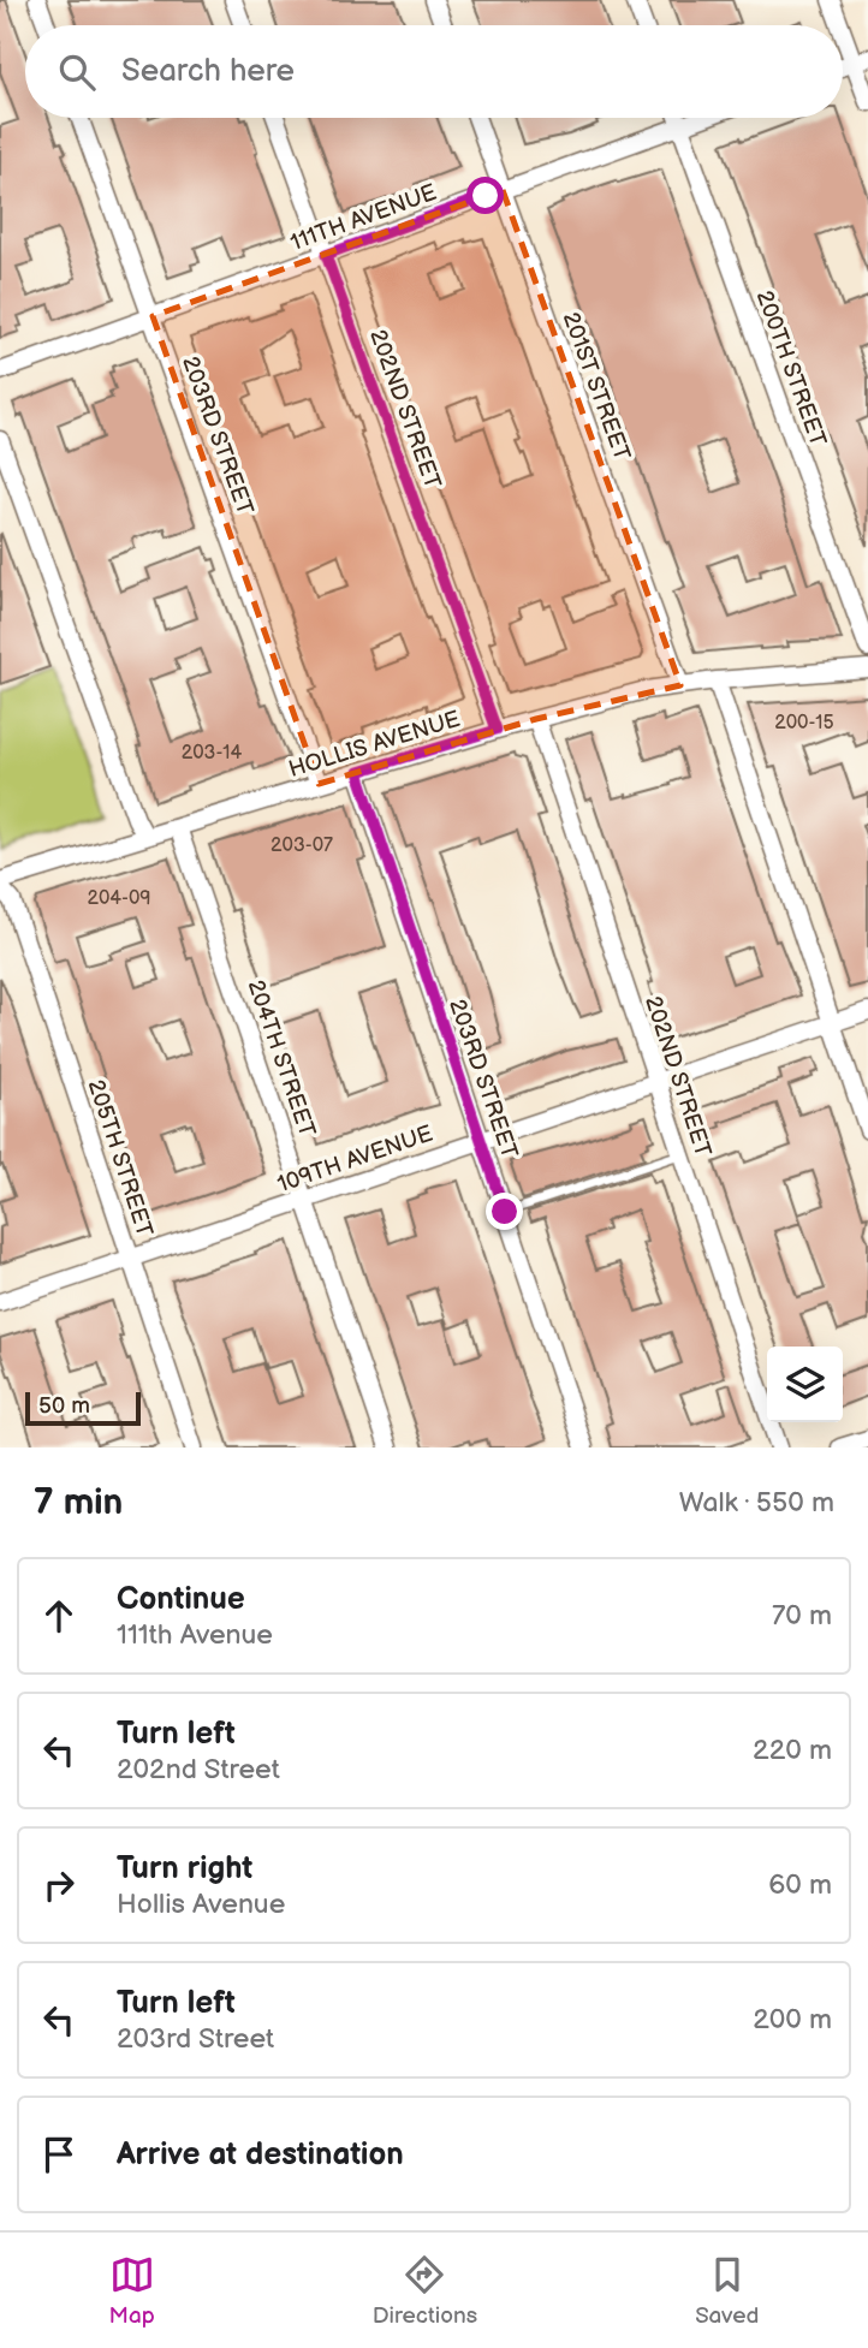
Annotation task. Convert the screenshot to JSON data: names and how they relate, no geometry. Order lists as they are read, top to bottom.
{
  "streets": {
    "street": [
      "111TH AVENUE",
      "200TH STREET",
      "201ST STREET",
      "202ND STREET",
      "203RD STREET",
      "HOLLIS AVENUE",
      "204TH STREET",
      "205TH STREET",
      "109TH AVENUE"
    ]
  },
  "crossings": [
    ["111TH AVENUE", "200TH STREET"],
    ["111TH AVENUE", "201ST STREET"],
    ["111TH AVENUE", "202ND STREET"],
    ["111TH AVENUE", "203RD STREET"],
    ["201ST STREET", "HOLLIS AVENUE"],
    ["202ND STREET", "HOLLIS AVENUE"],
    ["202ND STREET", "109TH AVENUE"],
    ["203RD STREET", "HOLLIS AVENUE"],
    ["203RD STREET", "109TH AVENUE"],
    ["HOLLIS AVENUE", "204TH STREET"],
    ["HOLLIS AVENUE", "205TH STREET"],
    ["204TH STREET", "109TH AVENUE"],
    ["205TH STREET", "109TH AVENUE"]
  ],
  "house_numbers": [
    "200-15",
    "203-14",
    "203-07",
    "204-09"
  ],
  "scale_bar": "50 m",
  "page": {
    "search": "Search here",
    "scale": "50 m",
    "heading": ["7 min", "Walk · 550 m"],
    "list": [
      ["Continue", "111th Avenue", "70 m"],
      ["Turn left", "202nd Street", "220 m"],
      ["Turn right", "Hollis Avenue", "60 m"],
      ["Turn left", "203rd Street", "200 m"],
      "Arrive at destination"
    ],
    "nav": ["Map", "Directions", "Saved"]
  }
}
